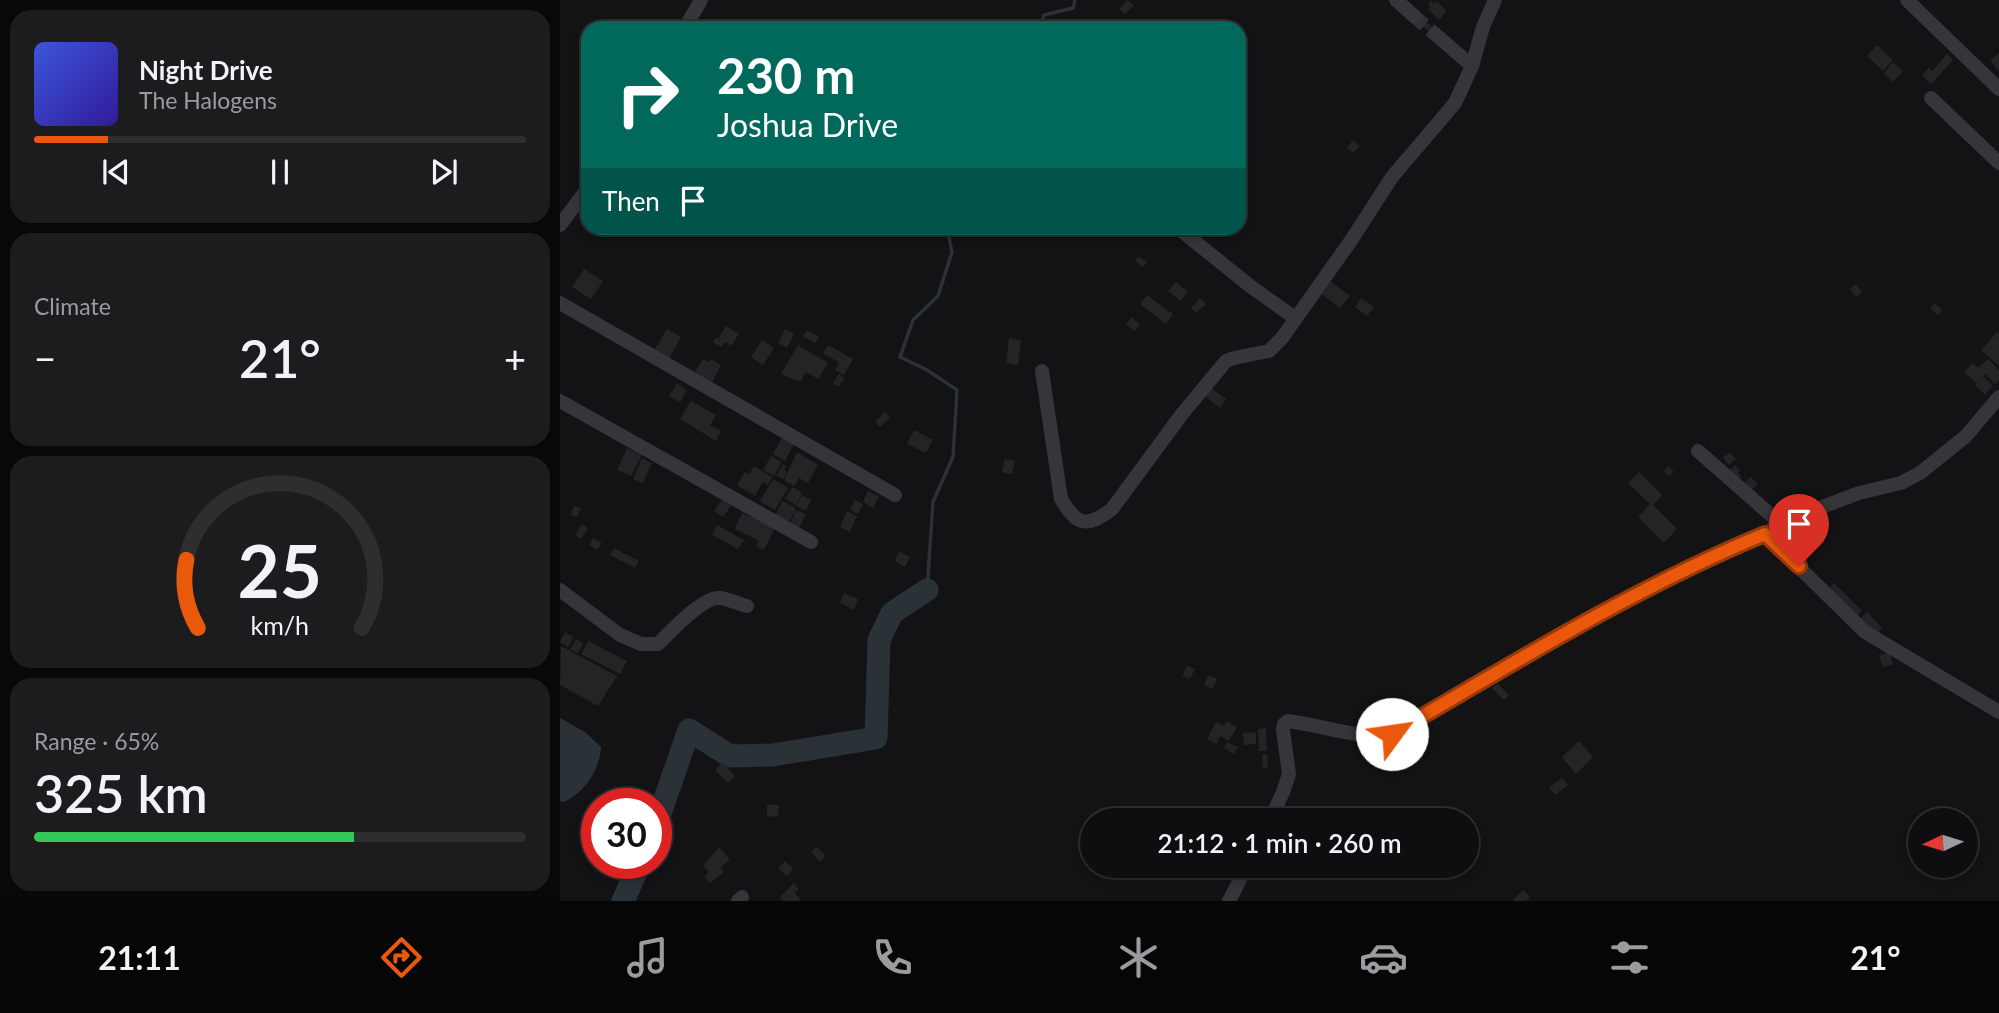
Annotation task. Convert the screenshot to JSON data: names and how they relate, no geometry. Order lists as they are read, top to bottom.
{
  "north": "left",
  "page": {
    "turn": ["230 m", "Joshua Drive"],
    "song": ["Night Drive", "The Halogens"],
    "then": "Then",
    "tile": [
      "Climate",
      ["Range · 65%", "325 km"]
    ],
    "heat": ["−", "21°", "+"],
    "limit": "30",
    "trip": "21:12 · 1 min · 260 m",
    "tabs": ["21:11", "21°"],
    "gauge": ["25", "km/h"]
  }
}
